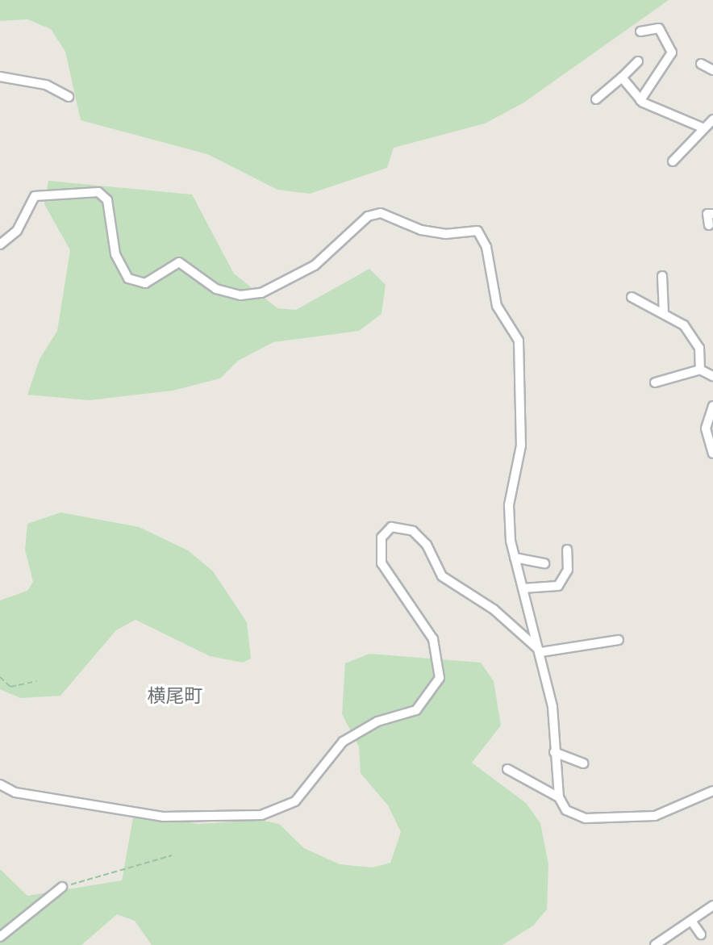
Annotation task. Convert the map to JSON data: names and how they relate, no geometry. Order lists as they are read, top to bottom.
{
  "districts": ["横尾町"]
}
